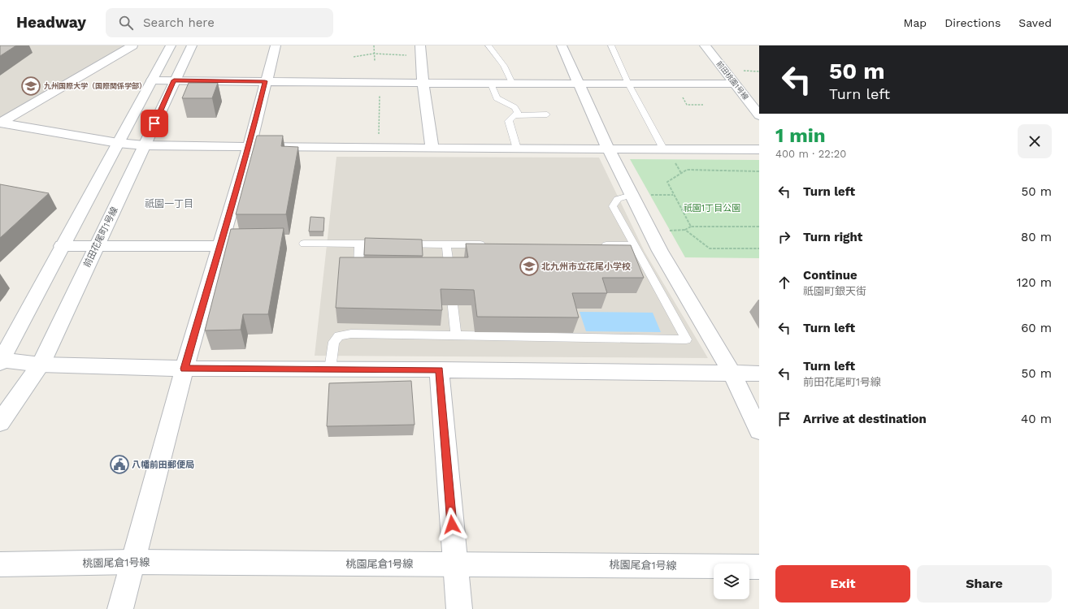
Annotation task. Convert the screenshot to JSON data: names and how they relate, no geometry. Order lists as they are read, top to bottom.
{
  "streets": {
    "street": ["前田桃園1号線", "前田花尾町1号線", "桃園尾倉1号線"]
  },
  "districts": ["祇園一丁目"],
  "parks": ["祇園1丁目公園"],
  "places": {
    "school or university": ["九州国際大学（国際関係学部）", "北九州市立花尾小学校"],
    "public building": ["八幡前田郵便局"]
  },
  "page": {
    "header": "Headway",
    "search": "Search here",
    "nav": ["Map", "Directions", "Saved"],
    "turn": ["50 m", "Turn left"],
    "heading": ["1 min", "400 m · 22:20"],
    "list": [
      {
        "name": "Turn left",
        "value": "50 m"
      },
      {
        "name": "Turn right",
        "value": "80 m"
      },
      {
        "name": "Continue",
        "note": "祇園町銀天街",
        "value": "120 m"
      },
      {
        "name": "Turn left",
        "value": "60 m"
      },
      {
        "name": "Turn left",
        "note": "前田花尾町1号線",
        "value": "50 m"
      },
      {
        "name": "Arrive at destination",
        "value": "40 m"
      }
    ],
    "buttons": ["Exit", "Share"]
  }
}
